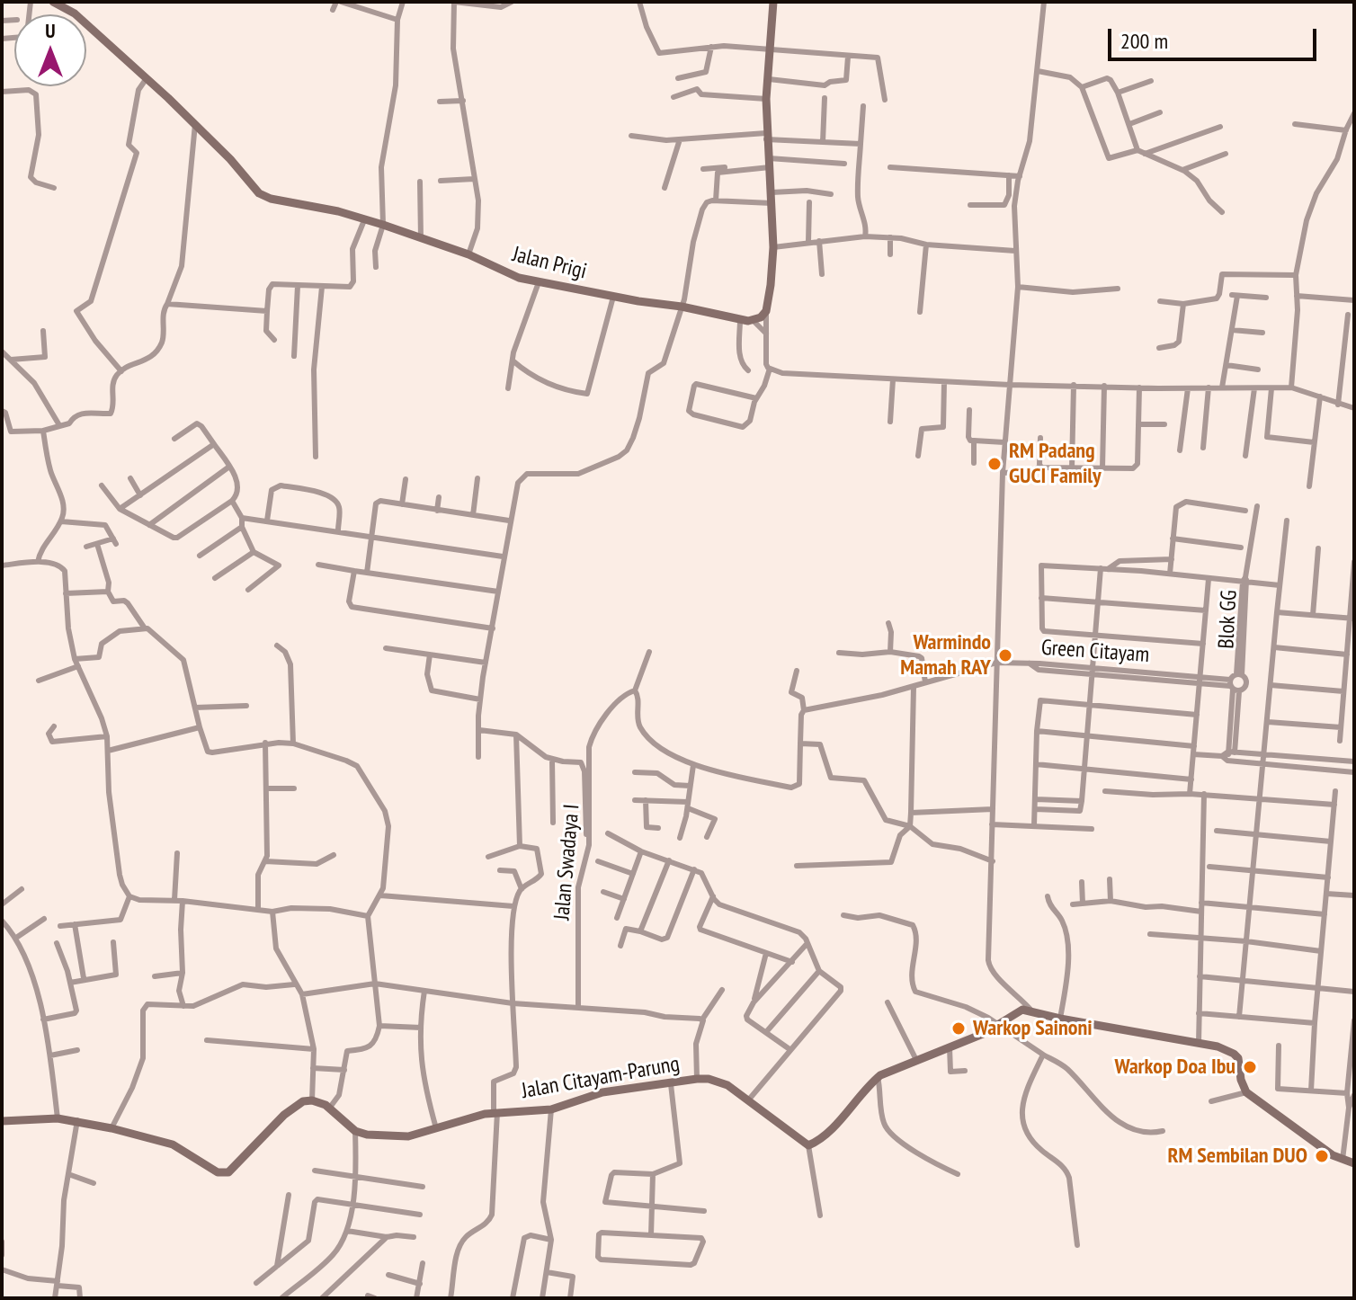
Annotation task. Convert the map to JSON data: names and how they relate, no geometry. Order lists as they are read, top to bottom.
{
  "streets": {
    "street": [
      "Jalan Prigi",
      "Blok GG",
      "Green Citayam",
      "Jalan Swadaya I",
      "Jalan Citayam-Parung"
    ]
  },
  "crossings": [
    ["Blok GG", "Green Citayam"]
  ],
  "places": [
    "RM Padang GUCI Family",
    "Warmindo Mamah RAY",
    "Warkop Sainoni",
    "Warkop Doa Ibu",
    "RM Sembilan DUO"
  ],
  "scale_bar": "200 m",
  "north": "top"
}
